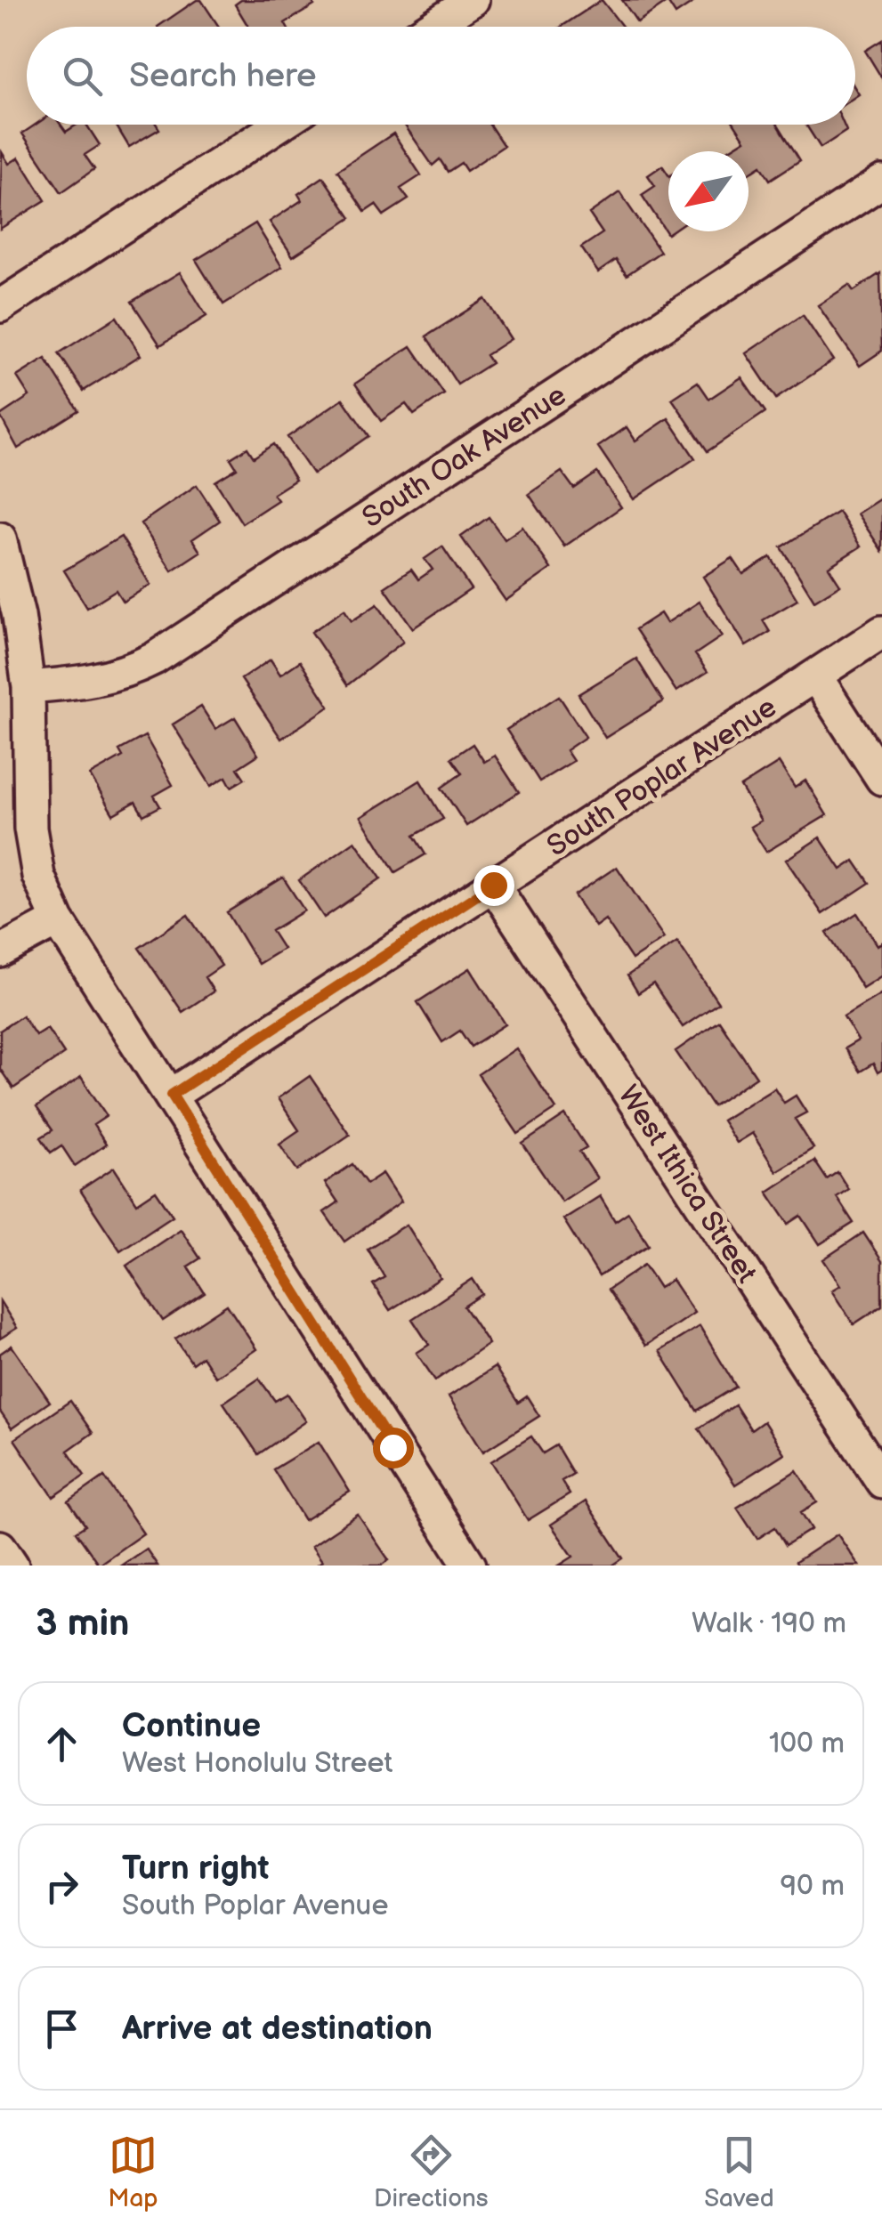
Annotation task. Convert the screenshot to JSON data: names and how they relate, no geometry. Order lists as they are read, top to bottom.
{
  "streets": {
    "street": ["South Oak Avenue", "South Poplar Avenue", "West Ithica Street"]
  },
  "crossings": [
    ["South Poplar Avenue", "West Ithica Street"]
  ],
  "north": "bottom left",
  "page": {
    "search": "Search here",
    "heading": ["3 min", "Walk · 190 m"],
    "list": [
      ["Continue", "West Honolulu Street", "100 m"],
      ["Turn right", "South Poplar Avenue", "90 m"],
      "Arrive at destination"
    ],
    "nav": ["Map", "Directions", "Saved"]
  }
}
